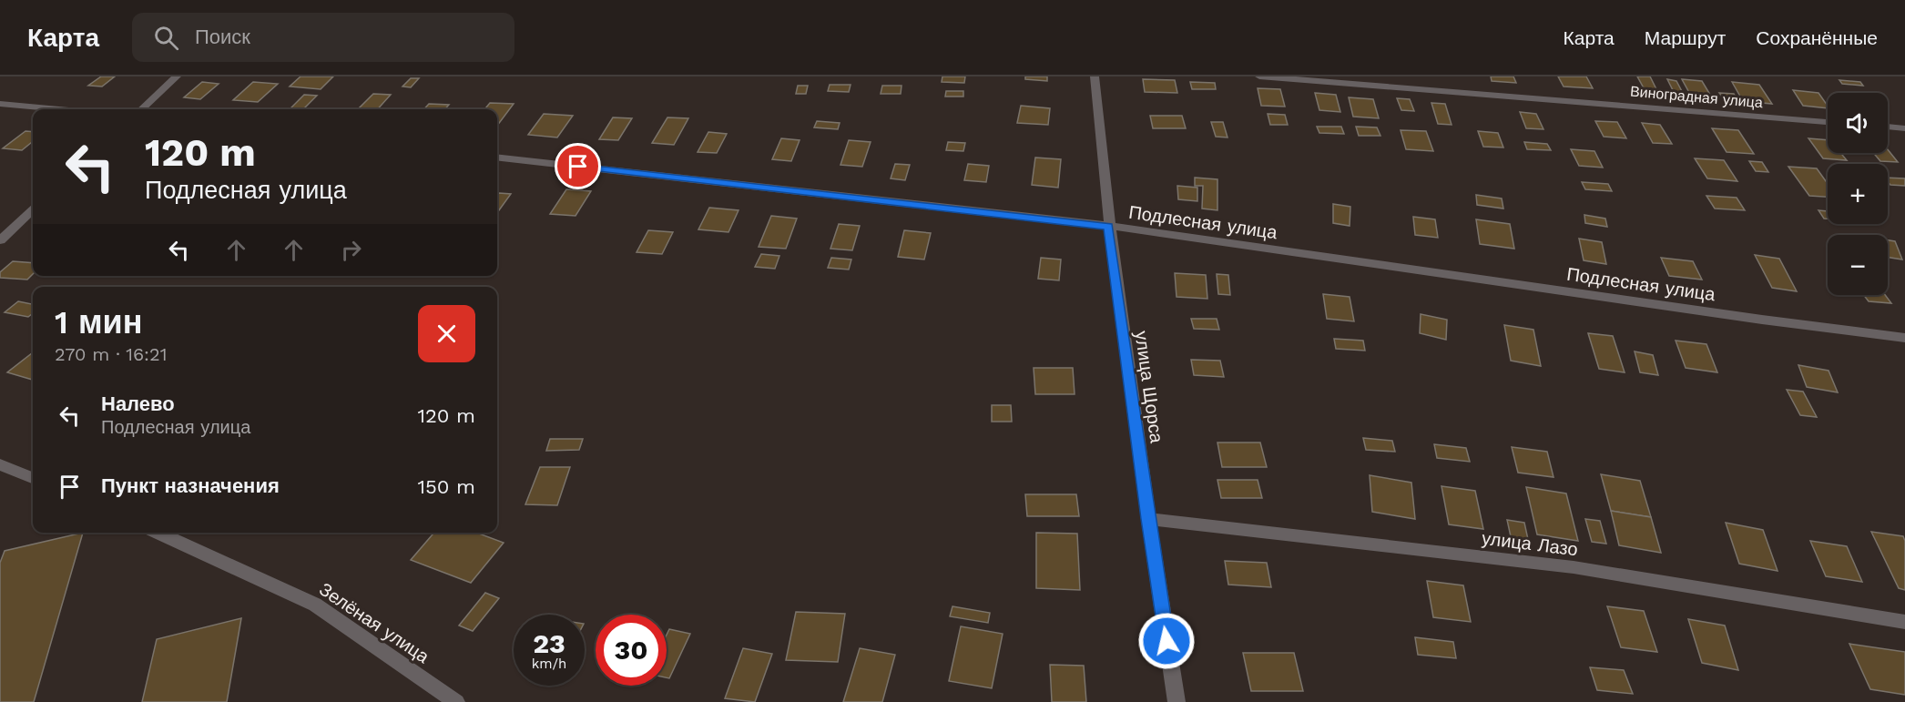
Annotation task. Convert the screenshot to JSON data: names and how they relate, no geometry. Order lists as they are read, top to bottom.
{
  "streets": {
    "street": [
      "Виноградная улица",
      "Подлесная улица",
      "улица Щорса",
      "улица Лазо",
      "Зелёная улица"
    ]
  },
  "crossings": [
    ["Подлесная улица", "улица Щорса"],
    ["улица Щорса", "улица Лазо"]
  ],
  "page": {
    "header": "Карта",
    "search": "Поиск",
    "nav": ["Карта", "Маршрут", "Сохранённые"],
    "map_buttons": ["+", "−"],
    "turn": ["120 m", "Подлесная улица"],
    "heading": ["1 мин", "270 m · 16:21"],
    "list": [
      {
        "name": "Налево",
        "note": "Подлесная улица",
        "value": "120 m"
      },
      {
        "name": "Пункт назначения",
        "value": "150 m"
      }
    ],
    "speed": "23 km/h",
    "limit": "30"
  }
}
